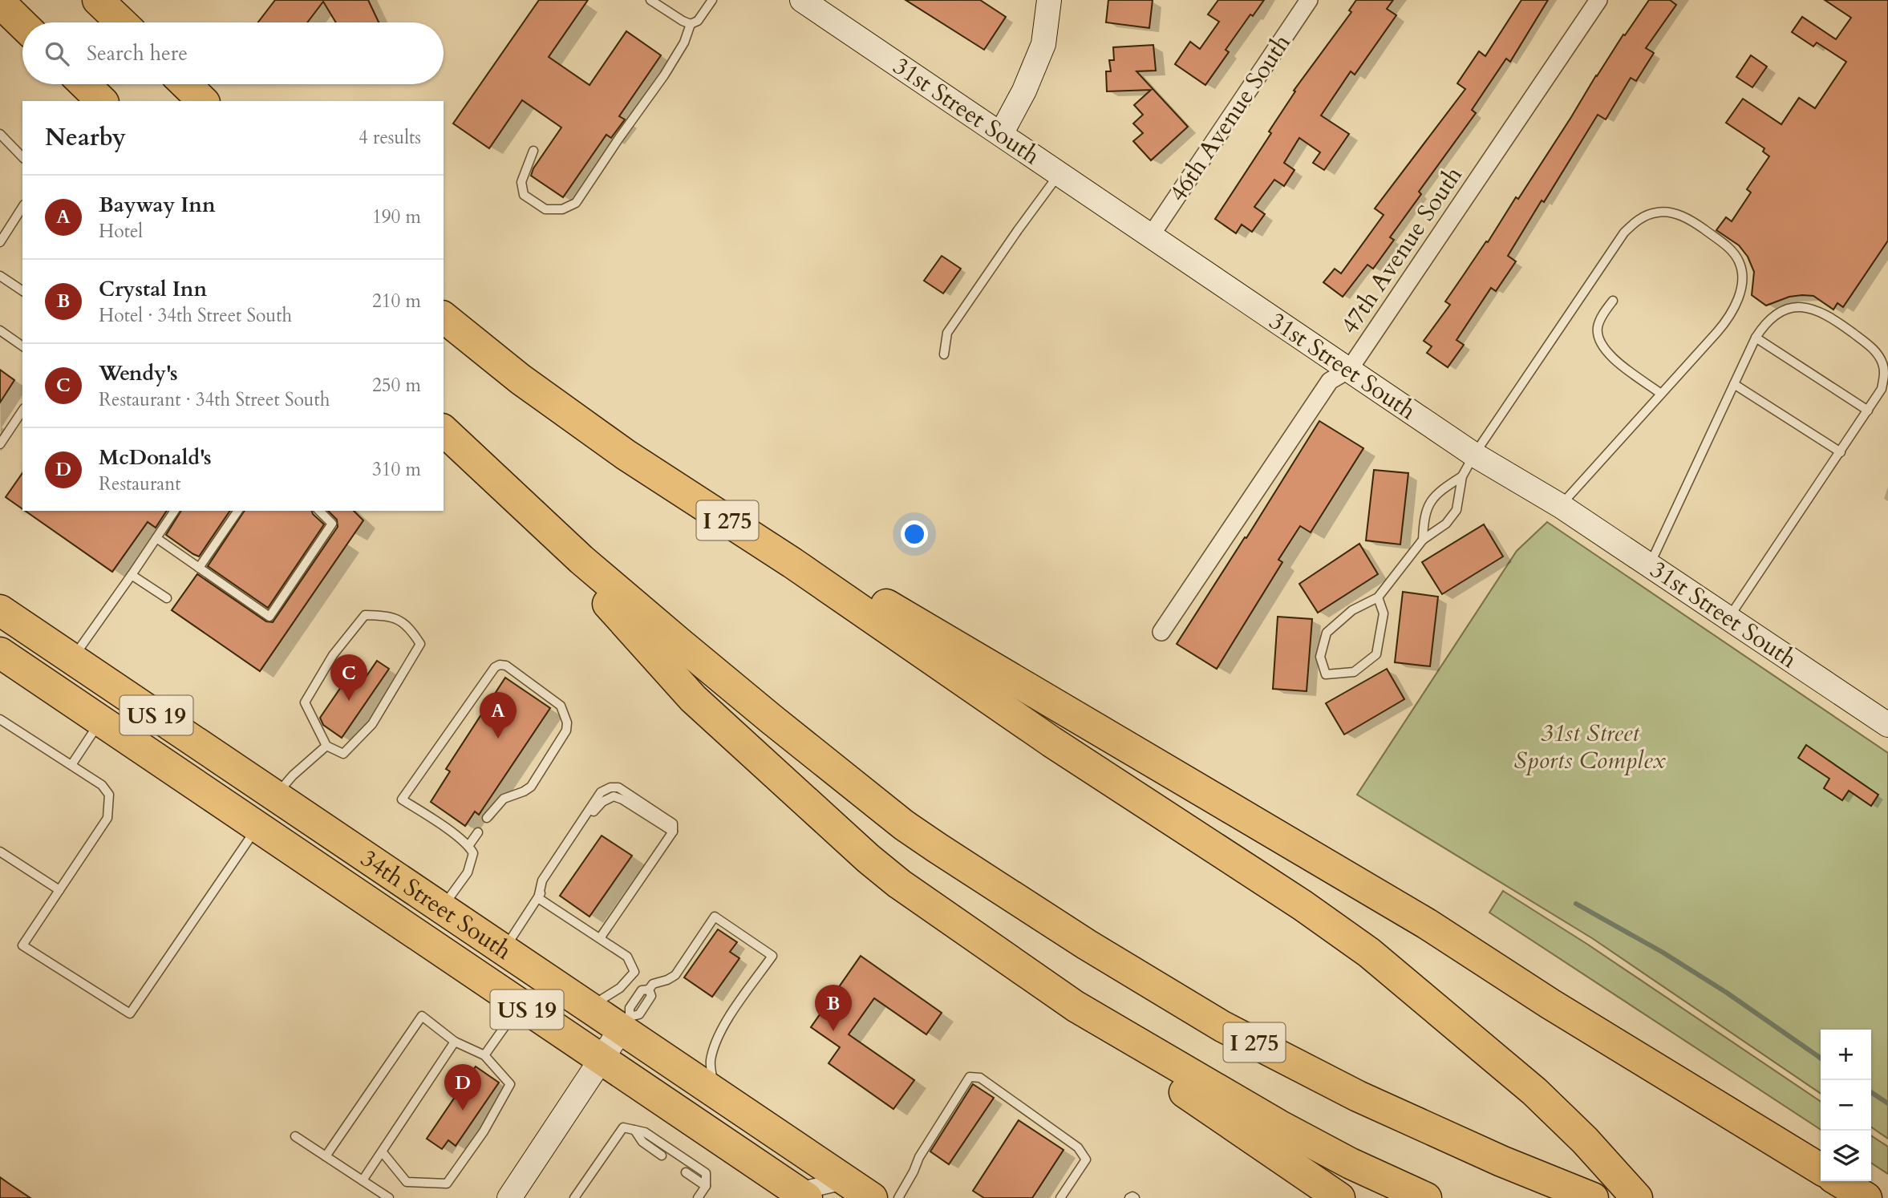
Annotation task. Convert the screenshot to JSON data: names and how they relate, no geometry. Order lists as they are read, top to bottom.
{
  "streets": {
    "highway": ["I 275", "US 19", "34th Street South"],
    "street": ["31st Street South", "46th Avenue South", "47th Avenue South"]
  },
  "crossings": [
    ["31st Street South", "46th Avenue South"],
    ["31st Street South", "47th Avenue South"]
  ],
  "parks": ["31st Street Sports Complex"],
  "page": {
    "search": "Search here",
    "heading": ["Nearby", "4 results"],
    "list": [
      {
        "mark": "A",
        "name": "Bayway Inn",
        "note": "Hotel",
        "value": "190 m"
      },
      {
        "mark": "B",
        "name": "Crystal Inn",
        "note": "Hotel · 34th Street South",
        "value": "210 m"
      },
      {
        "mark": "C",
        "name": "Wendy's",
        "note": "Restaurant · 34th Street South",
        "value": "250 m"
      },
      {
        "mark": "D",
        "name": "McDonald's",
        "note": "Restaurant",
        "value": "310 m"
      }
    ],
    "pins": [
      "C",
      "A",
      "B",
      "D"
    ],
    "map_buttons": ["+", "−"]
  }
}
